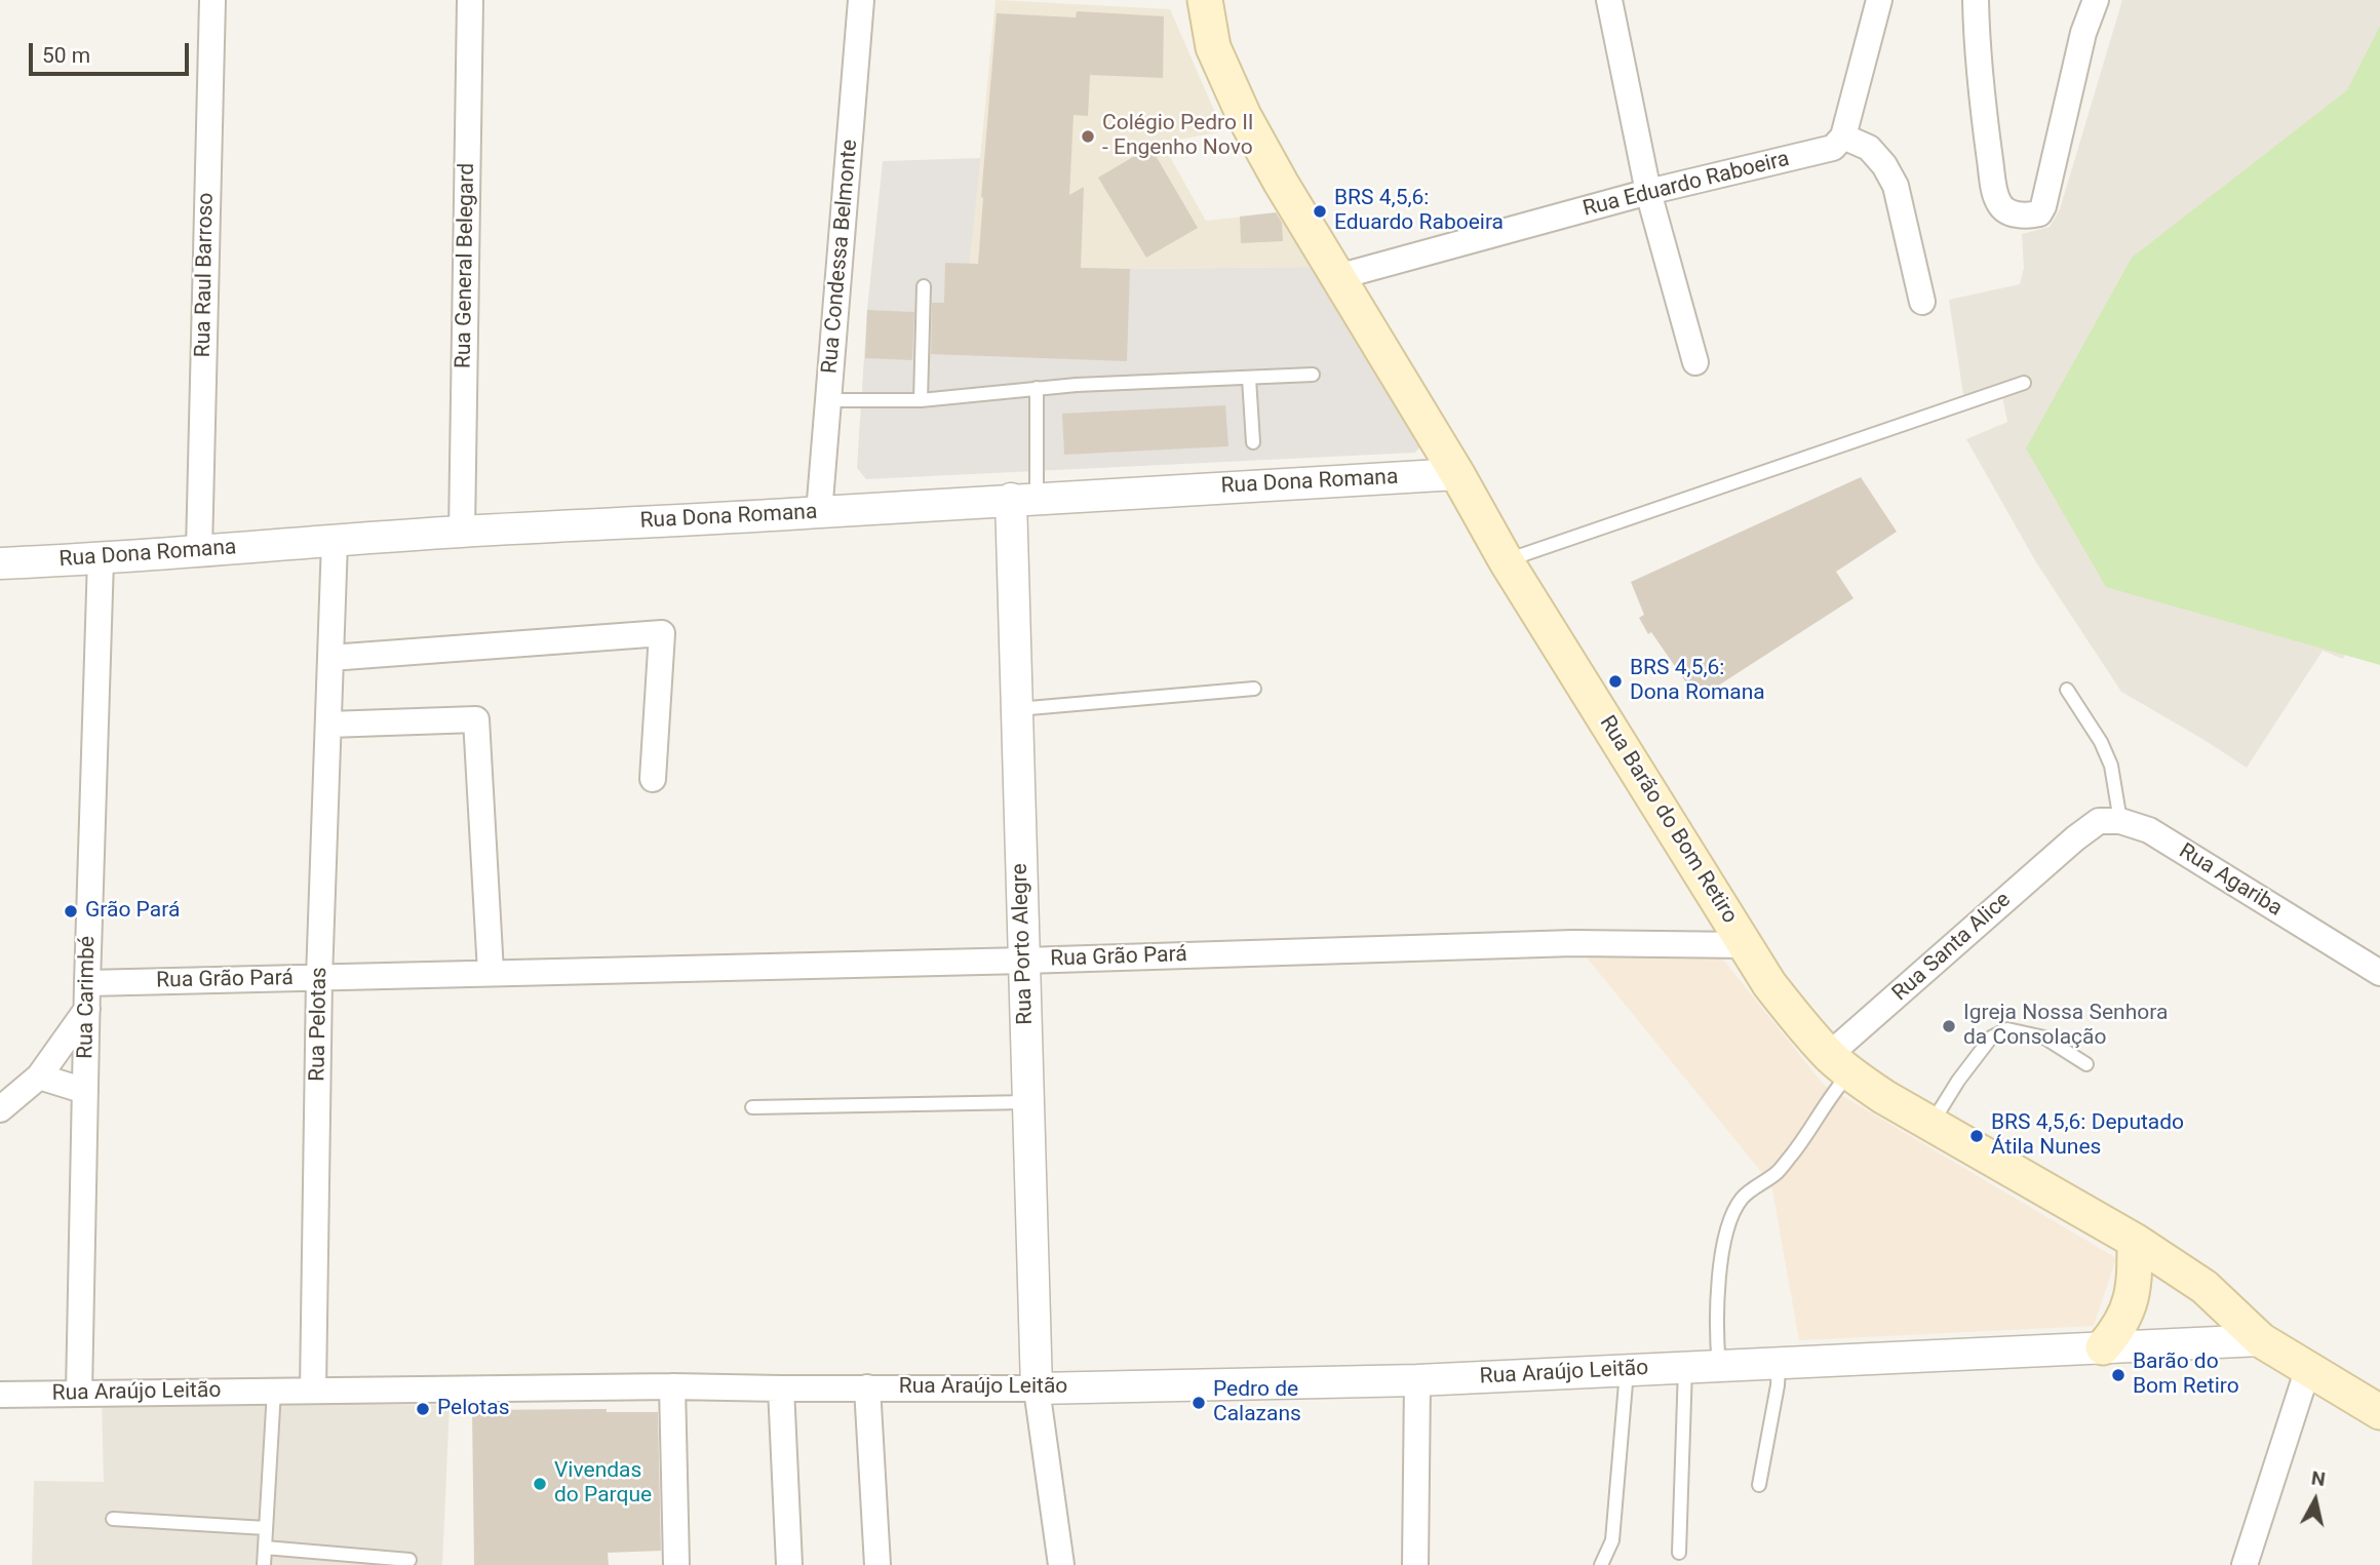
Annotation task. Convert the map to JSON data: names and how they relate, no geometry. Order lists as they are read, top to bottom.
{
  "streets": {
    "main road": ["Rua Barão do Bom Retiro"],
    "street": [
      "Rua Eduardo Raboeira",
      "Rua Condessa Belmonte",
      "Rua General Belegard",
      "Rua Raul Barroso",
      "Rua Dona Romana",
      "Rua Agariba",
      "Rua Porto Alegre",
      "Rua Santa Alice",
      "Rua Grão Pará",
      "Rua Carimbé",
      "Rua Pelotas",
      "Rua Araújo Leitão"
    ]
  },
  "crossings": [
    ["Rua Eduardo Raboeira", "Rua Barão do Bom Retiro"],
    ["Rua Condessa Belmonte", "Rua Dona Romana"],
    ["Rua General Belegard", "Rua Dona Romana"],
    ["Rua Raul Barroso", "Rua Dona Romana"],
    ["Rua Dona Romana", "Rua Barão do Bom Retiro"],
    ["Rua Dona Romana", "Rua Porto Alegre"],
    ["Rua Dona Romana", "Rua Carimbé"],
    ["Rua Dona Romana", "Rua Pelotas"],
    ["Rua Barão do Bom Retiro", "Rua Santa Alice"],
    ["Rua Barão do Bom Retiro", "Rua Grão Pará"],
    ["Rua Barão do Bom Retiro", "Rua Araújo Leitão"],
    ["Rua Agariba", "Rua Santa Alice"],
    ["Rua Porto Alegre", "Rua Grão Pará"],
    ["Rua Porto Alegre", "Rua Araújo Leitão"],
    ["Rua Grão Pará", "Rua Carimbé"],
    ["Rua Grão Pará", "Rua Pelotas"],
    ["Rua Carimbé", "Rua Araújo Leitão"],
    ["Rua Pelotas", "Rua Araújo Leitão"]
  ],
  "places": [
    "Colégio Pedro II - Engenho Novo",
    "BRS 4,5,6: Eduardo Raboeira",
    "BRS 4,5,6: Dona Romana",
    "Grão Pará",
    "Igreja Nossa Senhora da Consolação",
    "BRS 4,5,6: Deputado Átila Nunes",
    "Barão do Bom Retiro",
    "Pedro de Calazans",
    "Pelotas",
    "Vivendas do Parque"
  ],
  "scale_bar": "50 m",
  "north": "top"
}
